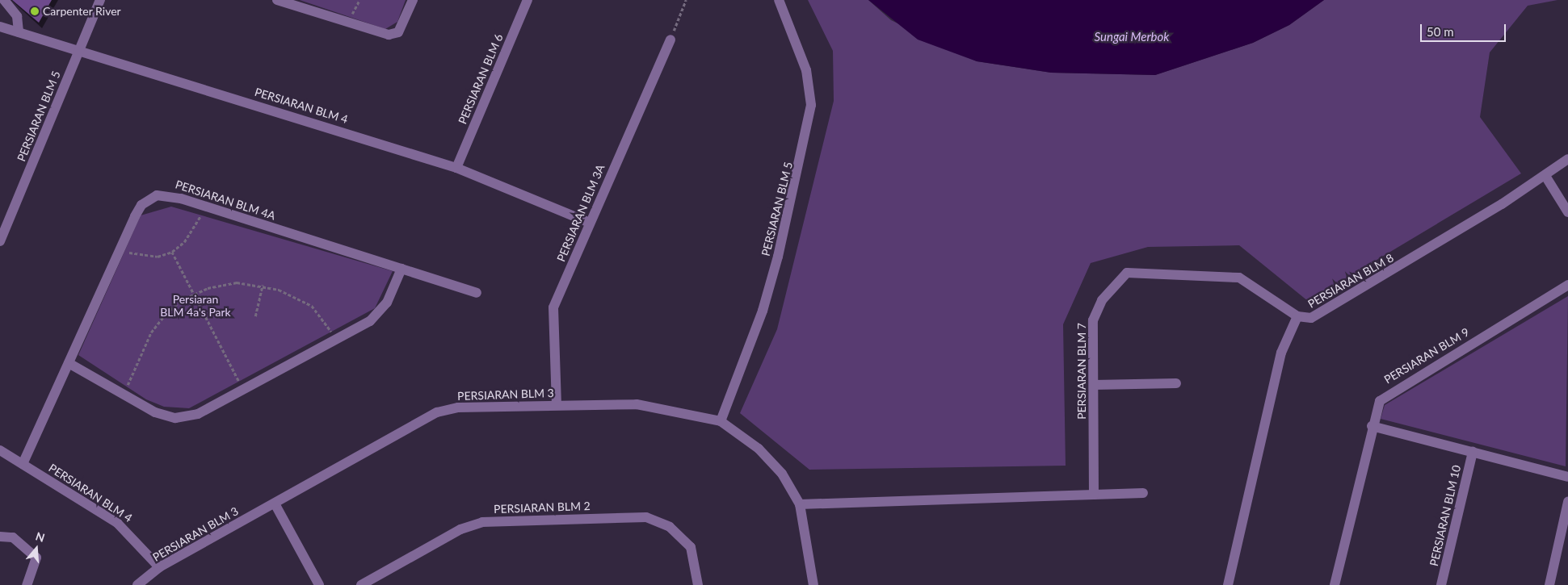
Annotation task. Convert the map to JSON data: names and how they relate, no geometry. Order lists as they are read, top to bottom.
{
  "streets": {
    "street": [
      "PERSIARAN BLM 6",
      "PERSIARAN BLM 4",
      "PERSIARAN BLM 5",
      "PERSIARAN BLM 4A",
      "PERSIARAN BLM 3A",
      "PERSIARAN BLM 8",
      "PERSIARAN BLM 9",
      "PERSIARAN BLM 7",
      "PERSIARAN BLM 3",
      "PERSIARAN BLM 2",
      "PERSIARAN BLM 10"
    ]
  },
  "crossings": [
    ["PERSIARAN BLM 6", "PERSIARAN BLM 4"],
    ["PERSIARAN BLM 4", "PERSIARAN BLM 5"],
    ["PERSIARAN BLM 4", "PERSIARAN BLM 4A"],
    ["PERSIARAN BLM 4", "PERSIARAN BLM 3A"],
    ["PERSIARAN BLM 4", "PERSIARAN BLM 3"],
    ["PERSIARAN BLM 5", "PERSIARAN BLM 3"],
    ["PERSIARAN BLM 3A", "PERSIARAN BLM 3"],
    ["PERSIARAN BLM 8", "PERSIARAN BLM 7"]
  ],
  "water": ["Sungai Merbok"],
  "parks": ["Persiaran BLM 4a's Park"],
  "places": ["Carpenter River"],
  "scale_bar": "50 m",
  "north": "top"
}
